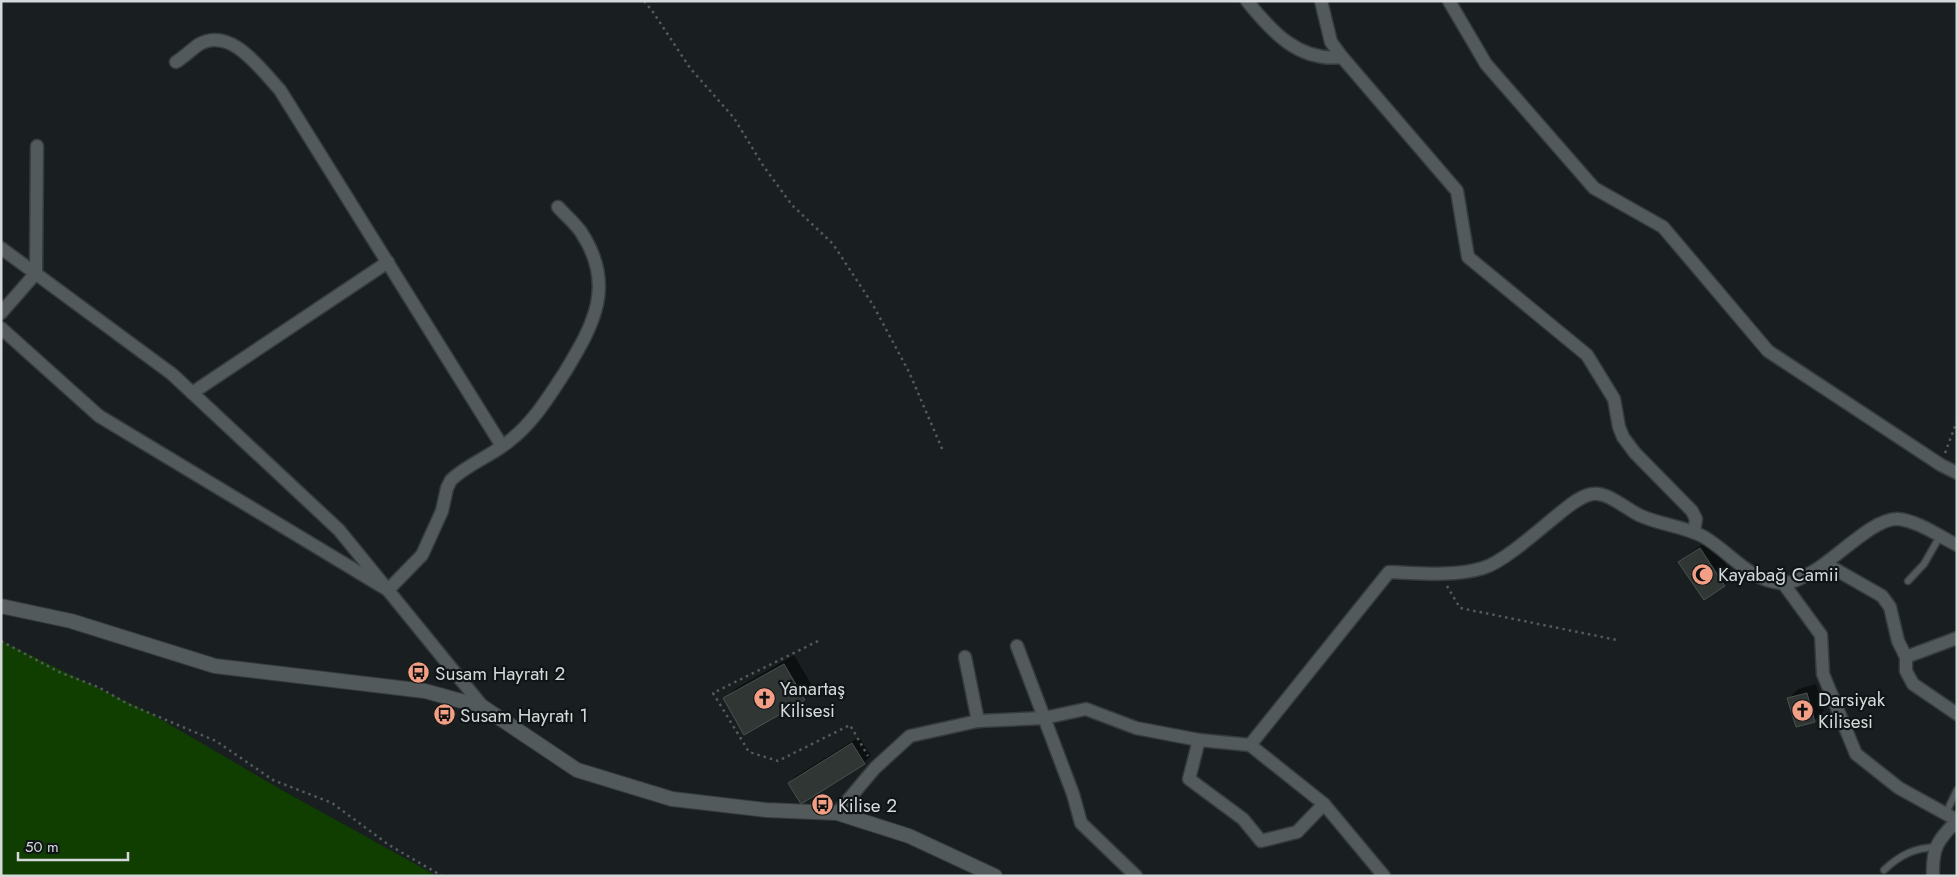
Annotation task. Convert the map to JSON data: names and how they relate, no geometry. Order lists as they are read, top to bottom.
{
  "places": {
    "mosque": ["Kayabağ Camii"],
    "bus stop": ["Susam Hayratı 2", "Susam Hayratı 1", "Kilise 2"],
    "church": ["Yanartaş Kilisesi", "Darsiyak Kilisesi"]
  },
  "scale_bar": "50 m"
}
